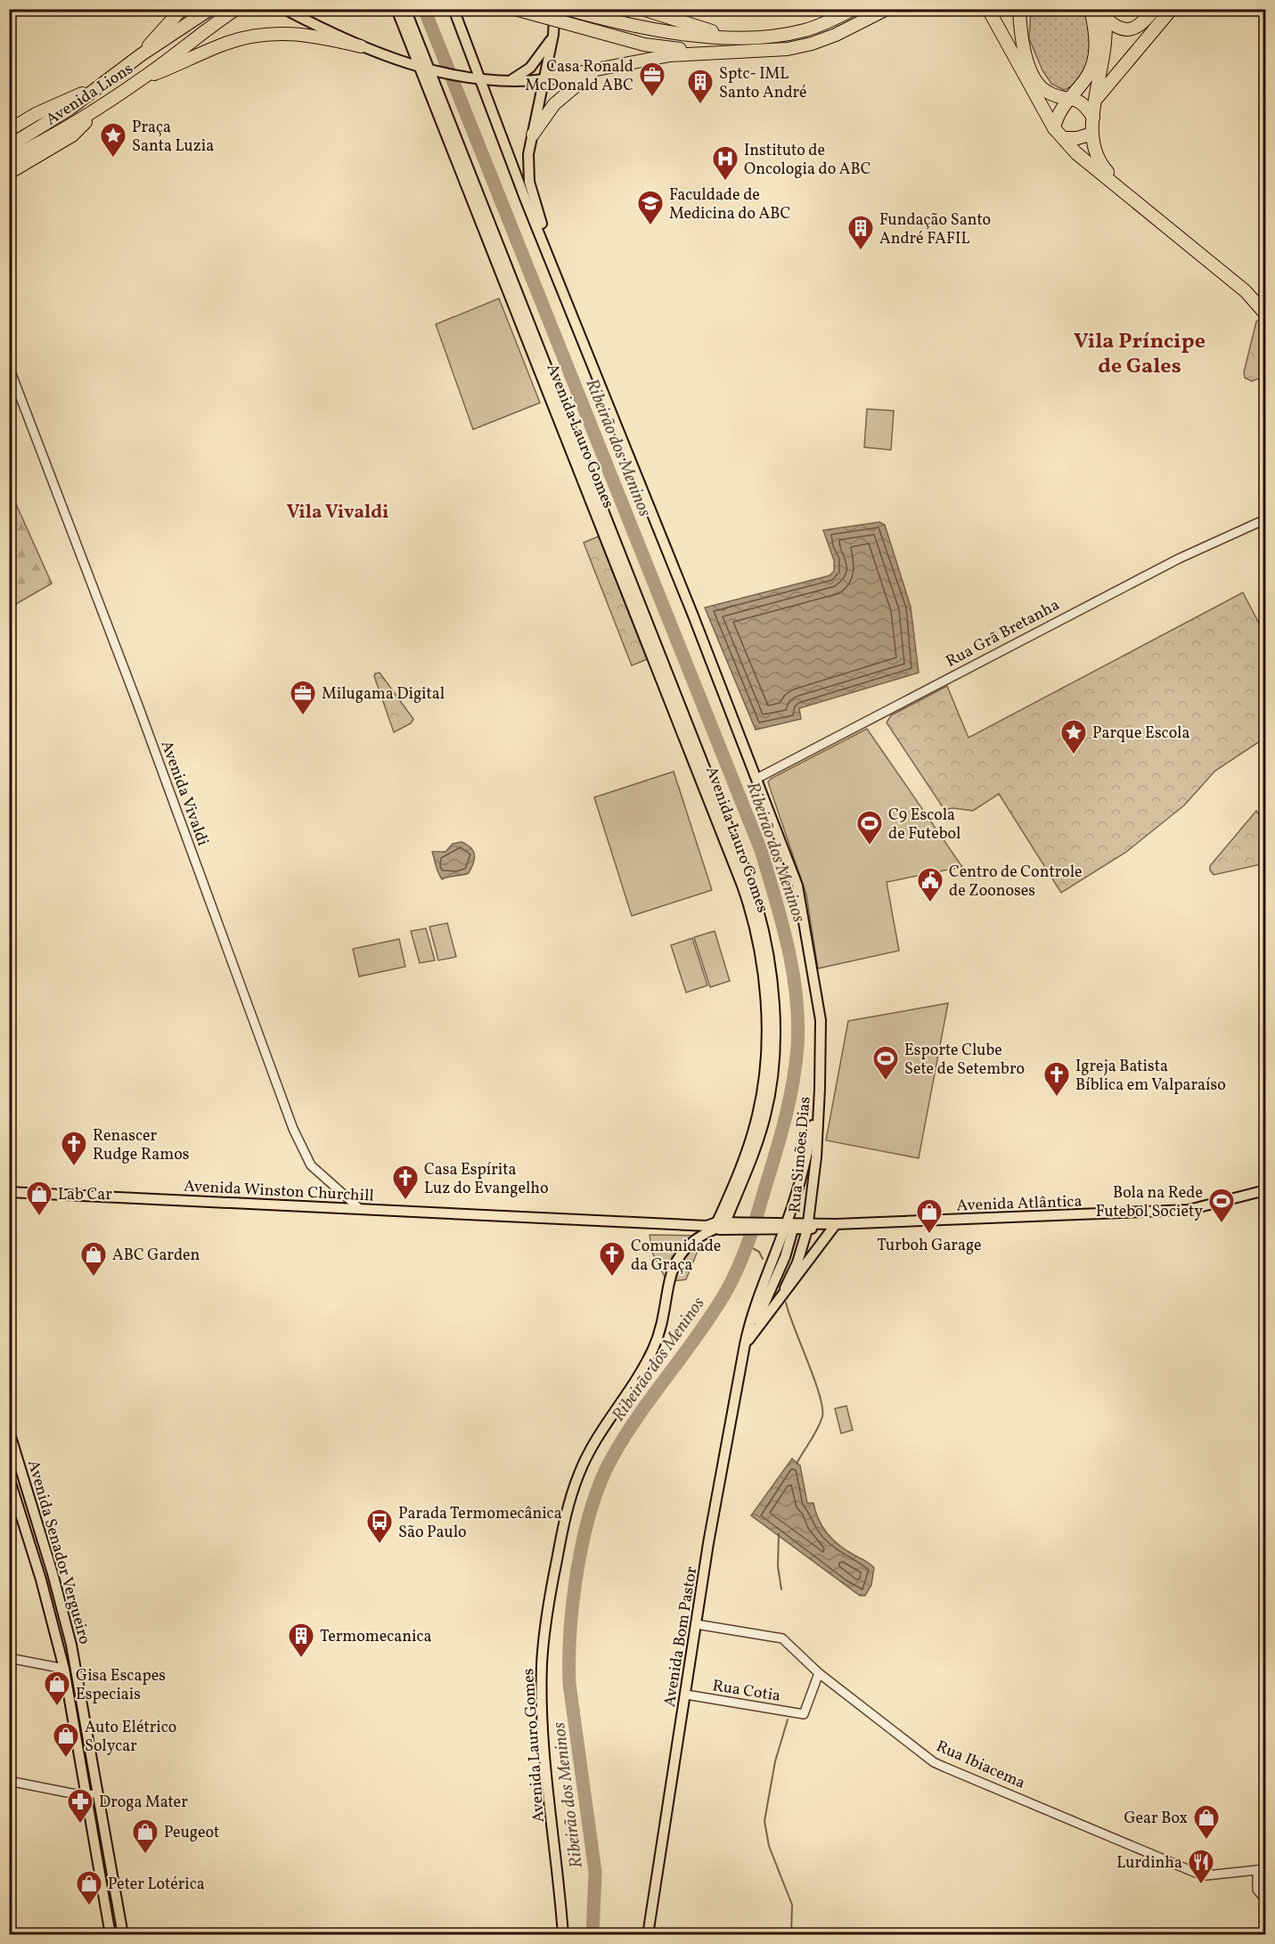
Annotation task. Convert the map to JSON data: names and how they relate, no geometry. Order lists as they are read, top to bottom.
{
  "streets": {
    "highway": ["Avenida Lions"],
    "main road": [
      "Avenida Lauro Gomes",
      "Rua Simões Dias",
      "Avenida Winston Churchill",
      "Avenida Atlântica",
      "Avenida Senador Vergueiro",
      "Avenida Bom Pastor"
    ],
    "street": [
      "Rua Grã Bretanha",
      "Avenida Vivaldi",
      "Rua Cotia",
      "Rua Ibiacema"
    ]
  },
  "crossings": [
    ["Avenida Lauro Gomes", "Avenida Winston Churchill"],
    ["Avenida Lauro Gomes", "Avenida Atlântica"],
    ["Rua Grã Bretanha", "Rua Simões Dias"],
    ["Avenida Vivaldi", "Avenida Winston Churchill"],
    ["Rua Simões Dias", "Avenida Atlântica"],
    ["Rua Simões Dias", "Avenida Bom Pastor"],
    ["Avenida Winston Churchill", "Avenida Atlântica"],
    ["Avenida Atlântica", "Avenida Bom Pastor"],
    ["Avenida Bom Pastor", "Rua Cotia"],
    ["Avenida Bom Pastor", "Rua Ibiacema"],
    ["Rua Cotia", "Rua Ibiacema"]
  ],
  "districts": ["Vila Príncipe de Gales", "Vila Vivaldi"],
  "water": ["Ribeirão dos Meninos"],
  "places": {
    "office": ["Casa Ronald McDonald ABC", "Milugama Digital"],
    "building": ["Sptc- IML Santo André", "Fundação Santo André FAFIL", "Termomecanica"],
    "place": ["Praça Santa Luzia", "Parque Escola"],
    "hospital": ["Instituto de Oncologia do ABC"],
    "school or university": ["Faculdade de Medicina do ABC"],
    "sports": ["C9 Escola de Futebol", "Esporte Clube Sete de Setembro", "Bola na Rede Futebol Society"],
    "public building": ["Centro de Controle de Zoonoses"],
    "church": [
      "Igreja Batista Bíblica em Valparaíso",
      "Renascer Rudge Ramos",
      "Casa Espírita Luz do Evangelho",
      "Comunidade da Graça"
    ],
    "shop": [
      "Lab Car",
      "Turboh Garage",
      "ABC Garden",
      "Gisa Escapes Especiais",
      "Auto Elétrico Solycar",
      "Gear Box",
      "Peugeot",
      "Peter Lotérica"
    ],
    "bus stop": ["Parada Termomecânica São Paulo"],
    "pharmacy": ["Droga Mater"],
    "restaurant": ["Lurdinha"]
  }
}
